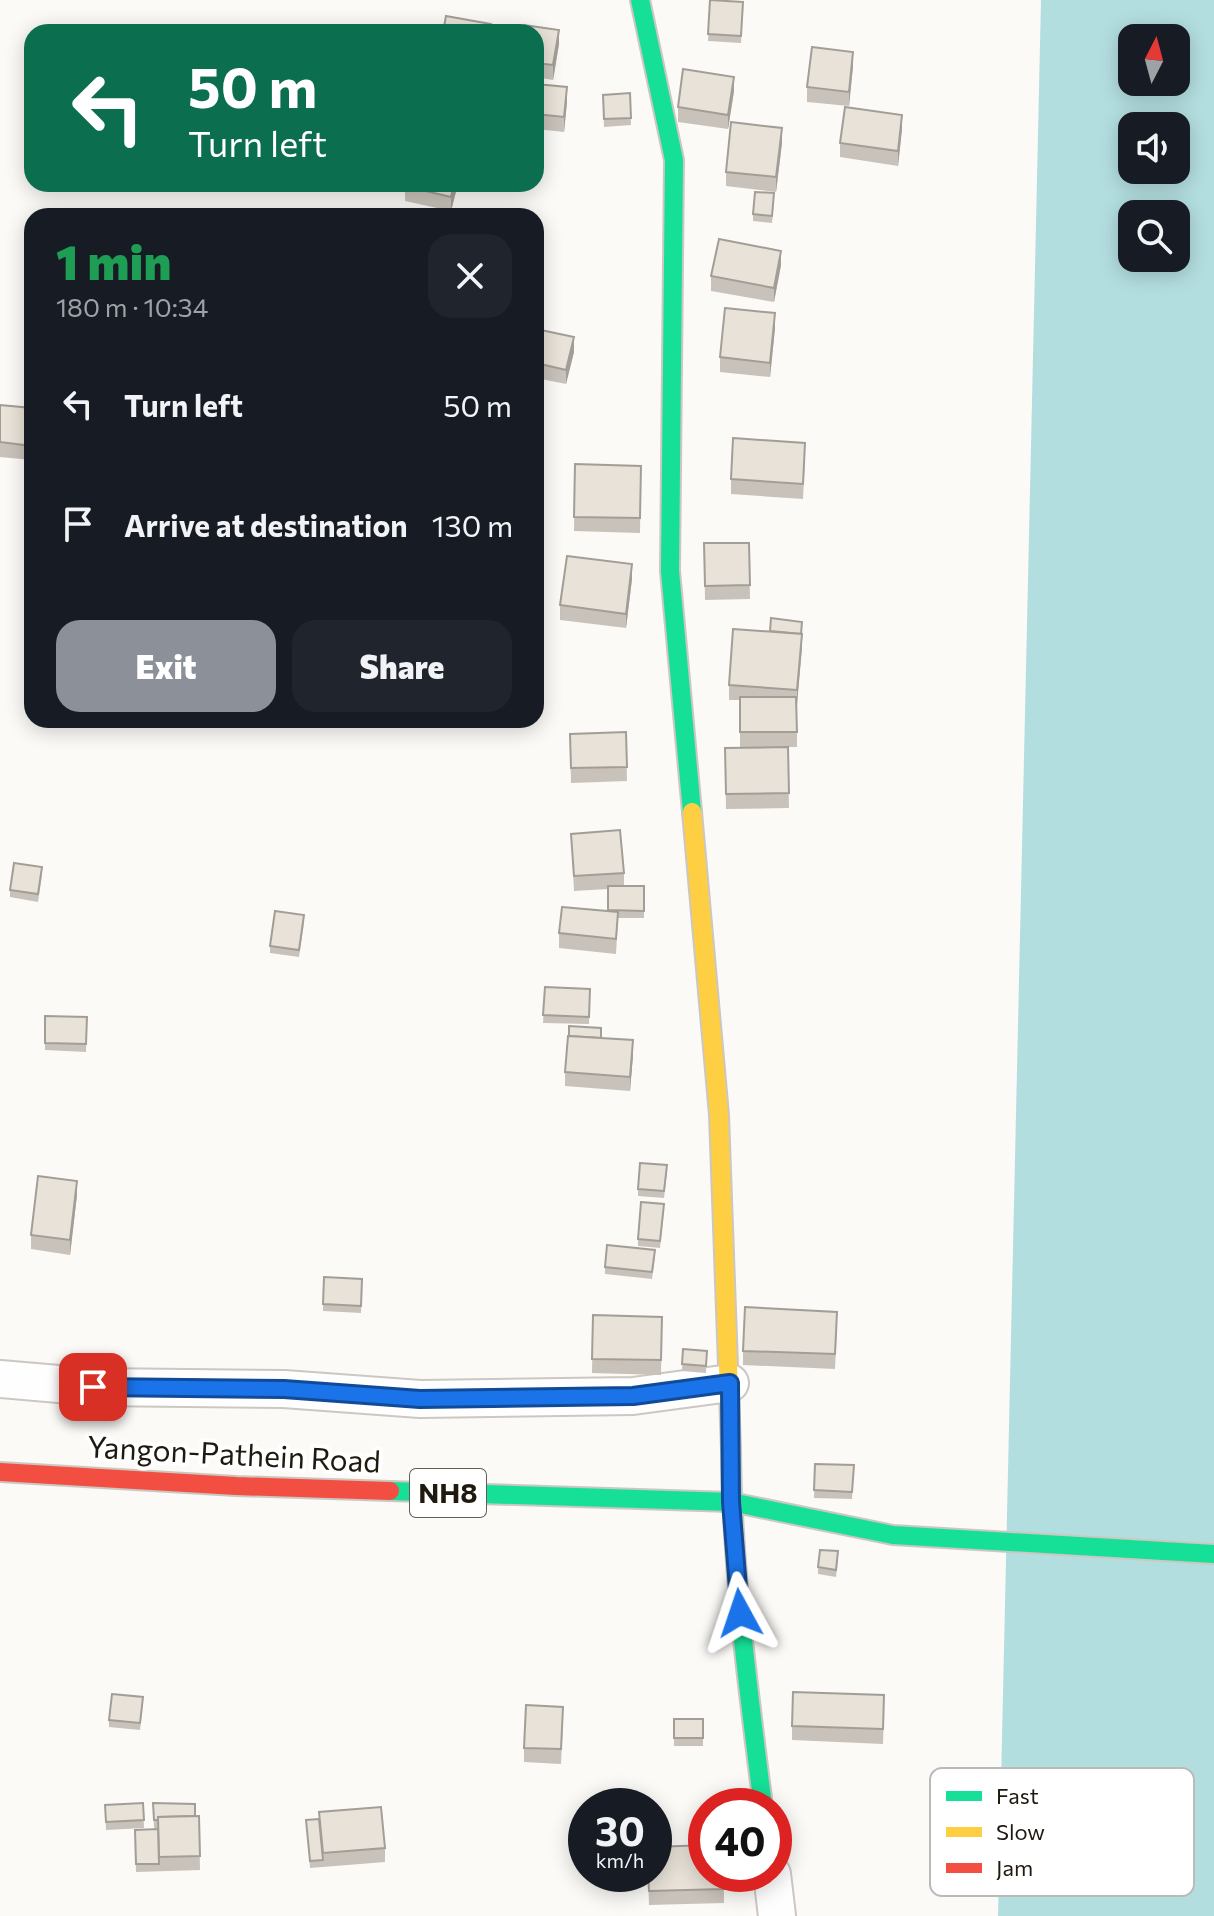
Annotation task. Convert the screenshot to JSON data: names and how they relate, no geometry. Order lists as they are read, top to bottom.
{
  "streets": {
    "main road": ["Yangon-Pathein Road", "NH8"]
  },
  "legend": ["Fast", "Slow", "Jam"],
  "north": "top",
  "page": {
    "turn": ["50 m", "Turn left"],
    "heading": ["1 min", "180 m · 10:34"],
    "list": [
      {
        "name": "Turn left",
        "value": "50 m"
      },
      {
        "name": "Arrive at destination",
        "value": "130 m"
      }
    ],
    "buttons": ["Exit", "Share"],
    "speed": "30 km/h",
    "limit": "40"
  }
}
